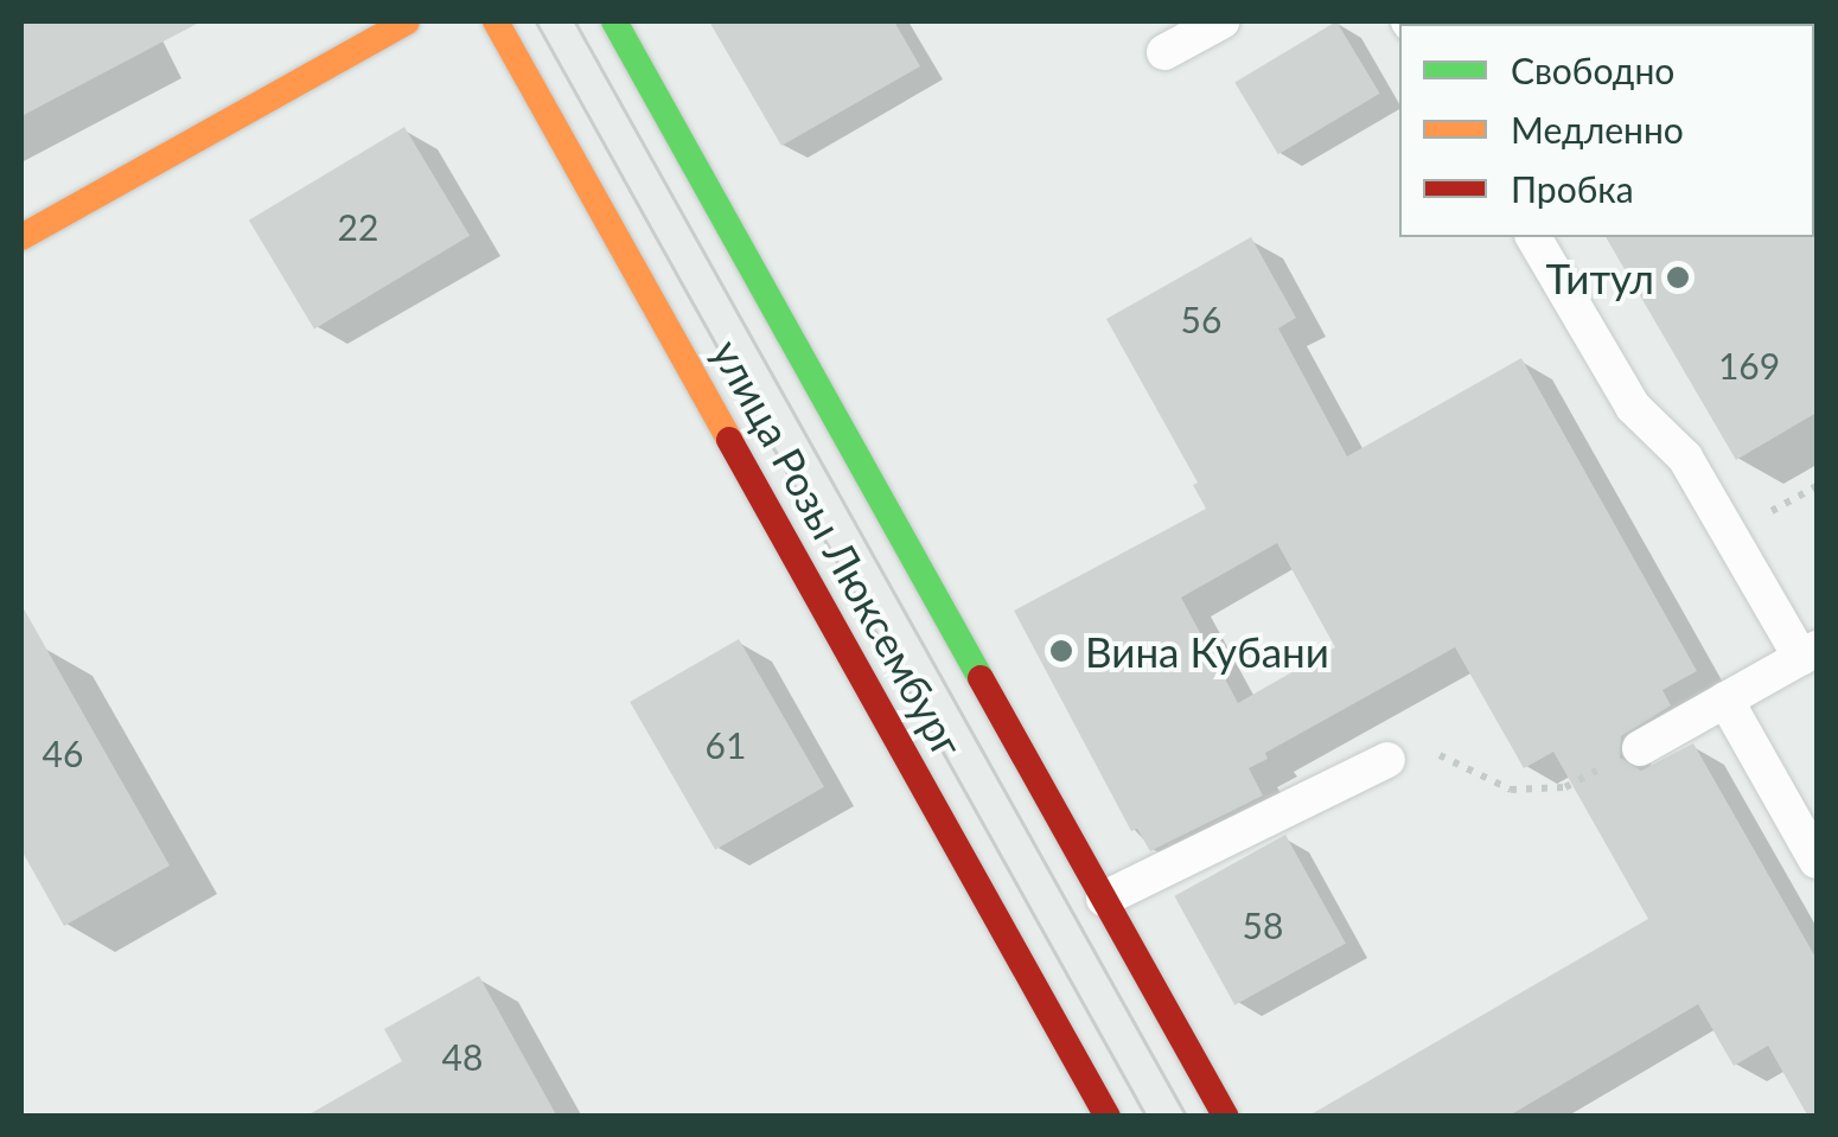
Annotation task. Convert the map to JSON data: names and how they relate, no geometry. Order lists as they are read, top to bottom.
{
  "streets": {
    "main road": ["улица Розы Люксембург"]
  },
  "places": ["Титул", "Вина Кубани"],
  "house_numbers": [
    "22",
    "56",
    "169",
    "61",
    "46",
    "58",
    "48"
  ],
  "legend": ["Свободно", "Медленно", "Пробка"]
}
